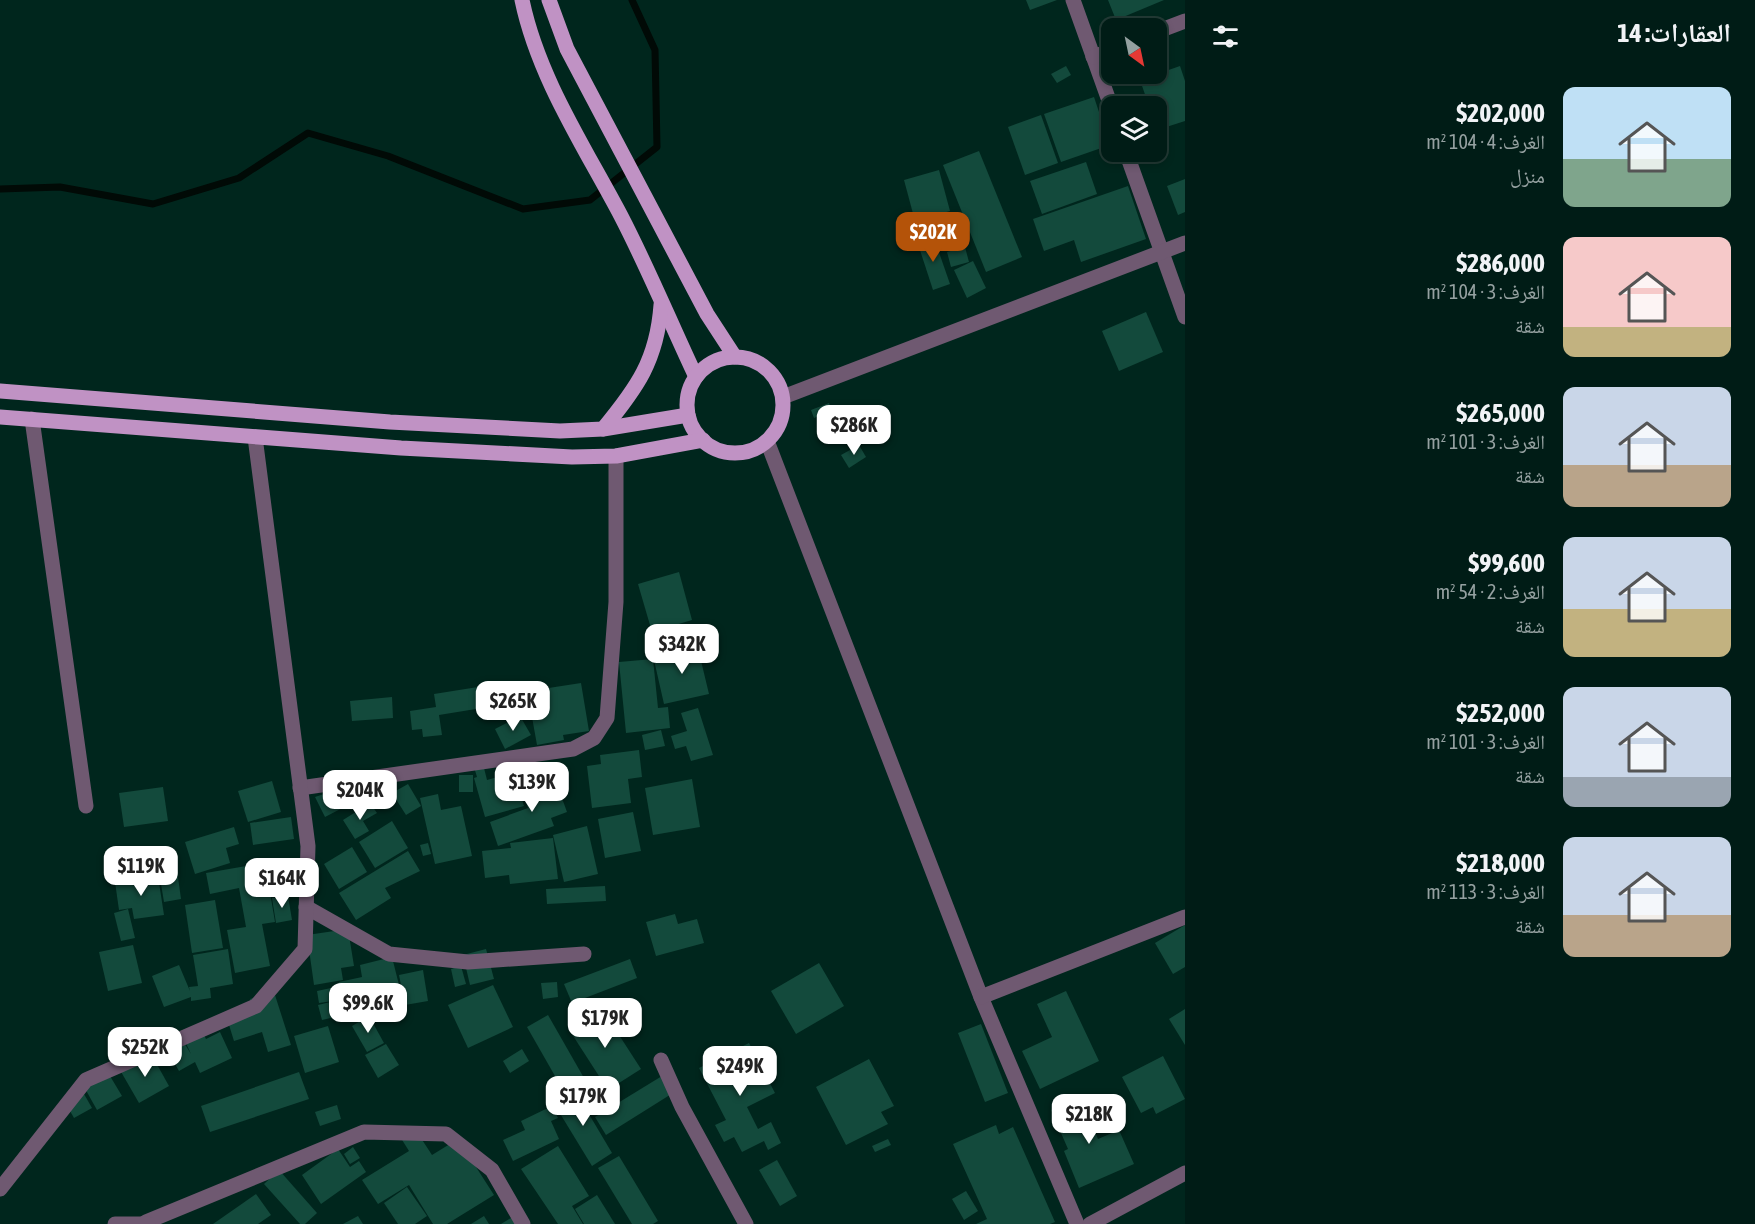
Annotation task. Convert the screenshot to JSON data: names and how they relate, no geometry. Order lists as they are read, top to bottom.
{
  "north": "bottom right",
  "page": {
    "heading": "العقارات: 14",
    "list": [
      {
        "name": "$202,000",
        "note": "الغرف: 4 · 104 m² · منزل"
      },
      {
        "name": "$286,000",
        "note": "الغرف: 3 · 104 m² · شقة"
      },
      {
        "name": "$265,000",
        "note": "الغرف: 3 · 101 m² · شقة"
      },
      {
        "name": "$99,600",
        "note": "الغرف: 2 · 54 m² · شقة"
      },
      {
        "name": "$252,000",
        "note": "الغرف: 3 · 101 m² · شقة"
      },
      {
        "name": "$218,000",
        "note": "الغرف: 3 · 113 m² · شقة"
      }
    ],
    "price": [
      "$202K",
      "$286K",
      "$342K",
      "$265K",
      "$139K",
      "$204K",
      "$119K",
      "$164K",
      "$99.6K",
      "$179K",
      "$252K",
      "$249K",
      "$179K",
      "$218K"
    ]
  }
}
